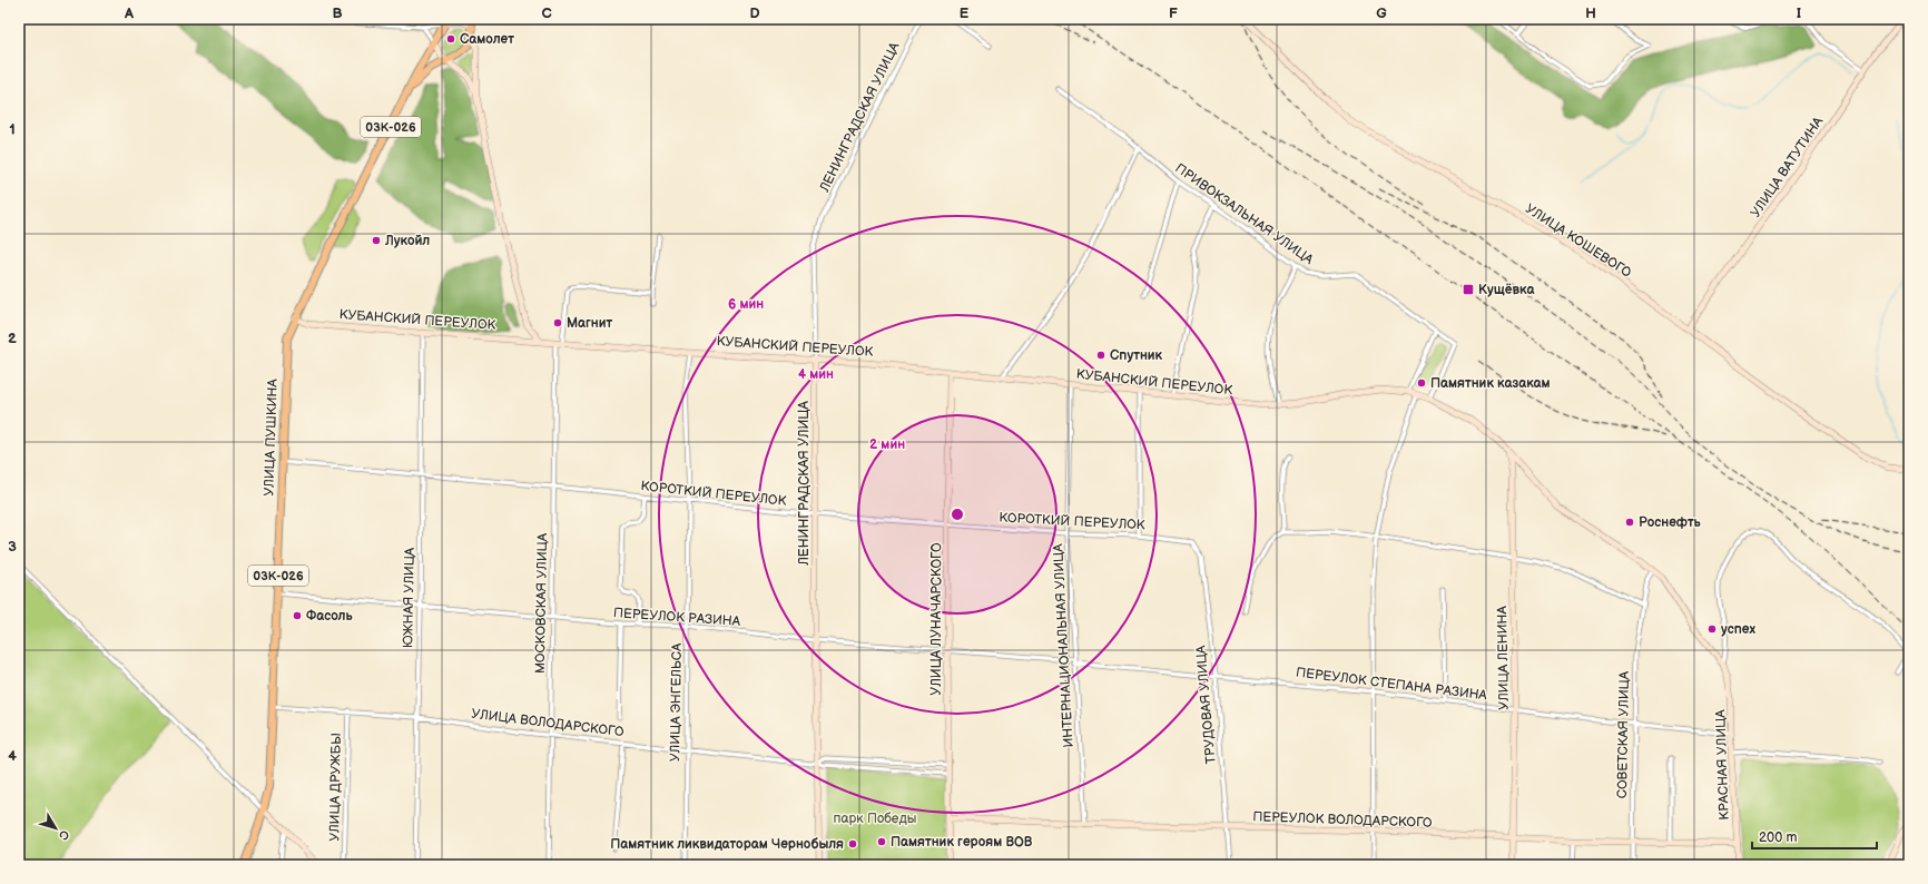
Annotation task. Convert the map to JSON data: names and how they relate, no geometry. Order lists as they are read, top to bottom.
{
  "streets": {
    "main road": ["03К-026", "УЛИЦА ПУШКИНА"],
    "street": [
      "ЛЕНИНГРАДСКАЯ УЛИЦА",
      "УЛИЦА ВАТУТИНА",
      "ПРИВОКЗАЛЬНАЯ УЛИЦА",
      "УЛИЦА КОШЕВОГО",
      "КУБАНСКИЙ ПЕРЕУЛОК",
      "КОРОТКИЙ ПЕРЕУЛОК",
      "ЮЖНАЯ УЛИЦА",
      "МОСКОВСКАЯ УЛИЦА",
      "ПЕРЕУЛОК РАЗИНА",
      "УЛИЦА ЛУНАЧАРСКОГО",
      "ИНТЕРНАЦИОНАЛЬНАЯ УЛИЦА",
      "УЛИЦА ЛЕНИНА",
      "ПЕРЕУЛОК СТЕПАНА РАЗИНА",
      "УЛИЦА ЭНГЕЛЬСА",
      "ТРУДОВАЯ УЛИЦА",
      "УЛИЦА ВОЛОДАРСКОГО",
      "СОВЕТСКАЯ УЛИЦА",
      "КРАСНАЯ УЛИЦА",
      "УЛИЦА ДРУЖБЫ",
      "ПЕРЕУЛОК ВОЛОДАРСКОГО"
    ]
  },
  "crossings": [
    ["ЛЕНИНГРАДСКАЯ УЛИЦА", "КУБАНСКИЙ ПЕРЕУЛОК"],
    ["ЛЕНИНГРАДСКАЯ УЛИЦА", "КОРОТКИЙ ПЕРЕУЛОК"],
    ["ЛЕНИНГРАДСКАЯ УЛИЦА", "ПЕРЕУЛОК РАЗИНА"],
    ["ЛЕНИНГРАДСКАЯ УЛИЦА", "УЛИЦА ВОЛОДАРСКОГО"],
    ["УЛИЦА ВАТУТИНА", "УЛИЦА КОШЕВОГО"],
    ["ПРИВОКЗАЛЬНАЯ УЛИЦА", "КУБАНСКИЙ ПЕРЕУЛОК"],
    ["КУБАНСКИЙ ПЕРЕУЛОК", "УЛИЦА ПУШКИНА"],
    ["КУБАНСКИЙ ПЕРЕУЛОК", "ЮЖНАЯ УЛИЦА"],
    ["КУБАНСКИЙ ПЕРЕУЛОК", "МОСКОВСКАЯ УЛИЦА"],
    ["КУБАНСКИЙ ПЕРЕУЛОК", "УЛИЦА ЛУНАЧАРСКОГО"],
    ["КУБАНСКИЙ ПЕРЕУЛОК", "ИНТЕРНАЦИОНАЛЬНАЯ УЛИЦА"],
    ["КУБАНСКИЙ ПЕРЕУЛОК", "УЛИЦА ЛЕНИНА"],
    ["КУБАНСКИЙ ПЕРЕУЛОК", "УЛИЦА ЭНГЕЛЬСА"],
    ["КУБАНСКИЙ ПЕРЕУЛОК", "СОВЕТСКАЯ УЛИЦА"],
    ["КУБАНСКИЙ ПЕРЕУЛОК", "КРАСНАЯ УЛИЦА"],
    ["УЛИЦА ПУШКИНА", "КОРОТКИЙ ПЕРЕУЛОК"],
    ["УЛИЦА ПУШКИНА", "ПЕРЕУЛОК РАЗИНА"],
    ["УЛИЦА ПУШКИНА", "УЛИЦА ВОЛОДАРСКОГО"],
    ["КОРОТКИЙ ПЕРЕУЛОК", "ЮЖНАЯ УЛИЦА"],
    ["КОРОТКИЙ ПЕРЕУЛОК", "МОСКОВСКАЯ УЛИЦА"],
    ["КОРОТКИЙ ПЕРЕУЛОК", "УЛИЦА ЛУНАЧАРСКОГО"],
    ["КОРОТКИЙ ПЕРЕУЛОК", "ИНТЕРНАЦИОНАЛЬНАЯ УЛИЦА"],
    ["КОРОТКИЙ ПЕРЕУЛОК", "УЛИЦА ЭНГЕЛЬСА"],
    ["КОРОТКИЙ ПЕРЕУЛОК", "ТРУДОВАЯ УЛИЦА"],
    ["ЮЖНАЯ УЛИЦА", "ПЕРЕУЛОК РАЗИНА"],
    ["ЮЖНАЯ УЛИЦА", "УЛИЦА ВОЛОДАРСКОГО"],
    ["МОСКОВСКАЯ УЛИЦА", "ПЕРЕУЛОК РАЗИНА"],
    ["МОСКОВСКАЯ УЛИЦА", "УЛИЦА ВОЛОДАРСКОГО"],
    ["ПЕРЕУЛОК РАЗИНА", "УЛИЦА ЛУНАЧАРСКОГО"],
    ["ПЕРЕУЛОК РАЗИНА", "ИНТЕРНАЦИОНАЛЬНАЯ УЛИЦА"],
    ["ПЕРЕУЛОК РАЗИНА", "ПЕРЕУЛОК СТЕПАНА РАЗИНА"],
    ["ПЕРЕУЛОК РАЗИНА", "УЛИЦА ЭНГЕЛЬСА"],
    ["УЛИЦА ЛУНАЧАРСКОГО", "УЛИЦА ВОЛОДАРСКОГО"],
    ["УЛИЦА ЛУНАЧАРСКОГО", "ПЕРЕУЛОК ВОЛОДАРСКОГО"],
    ["ИНТЕРНАЦИОНАЛЬНАЯ УЛИЦА", "ПЕРЕУЛОК СТЕПАНА РАЗИНА"],
    ["ИНТЕРНАЦИОНАЛЬНАЯ УЛИЦА", "ПЕРЕУЛОК ВОЛОДАРСКОГО"],
    ["УЛИЦА ЛЕНИНА", "ПЕРЕУЛОК СТЕПАНА РАЗИНА"],
    ["УЛИЦА ЛЕНИНА", "ПЕРЕУЛОК ВОЛОДАРСКОГО"],
    ["ПЕРЕУЛОК СТЕПАНА РАЗИНА", "ТРУДОВАЯ УЛИЦА"],
    ["ПЕРЕУЛОК СТЕПАНА РАЗИНА", "СОВЕТСКАЯ УЛИЦА"],
    ["ПЕРЕУЛОК СТЕПАНА РАЗИНА", "КРАСНАЯ УЛИЦА"],
    ["УЛИЦА ЭНГЕЛЬСА", "УЛИЦА ВОЛОДАРСКОГО"],
    ["ТРУДОВАЯ УЛИЦА", "ПЕРЕУЛОК ВОЛОДАРСКОГО"],
    ["УЛИЦА ВОЛОДАРСКОГО", "УЛИЦА ДРУЖБЫ"],
    ["СОВЕТСКАЯ УЛИЦА", "ПЕРЕУЛОК ВОЛОДАРСКОГО"],
    ["КРАСНАЯ УЛИЦА", "ПЕРЕУЛОК ВОЛОДАРСКОГО"]
  ],
  "parks": ["парк Победы"],
  "places": {
    "other": [
      "Самолет",
      "Лукойл",
      "Магнит",
      "Спутник",
      "Памятник казакам",
      "Роснефть",
      "Фасоль",
      "успех",
      "Памятник героям ВОВ",
      "Памятник ликвидаторам Чернобыля"
    ],
    "transit": ["Кущёвка"]
  },
  "scale_bar": "200 m",
  "north": "bottom right",
  "grid": {
    "columns": [
      "A",
      "B",
      "C",
      "D",
      "E",
      "F",
      "G",
      "H",
      "I"
    ],
    "rows": [
      "1",
      "2",
      "3",
      "4"
    ]
  },
  "rings": ["6 мин", "4 мин", "2 мин"]
}
